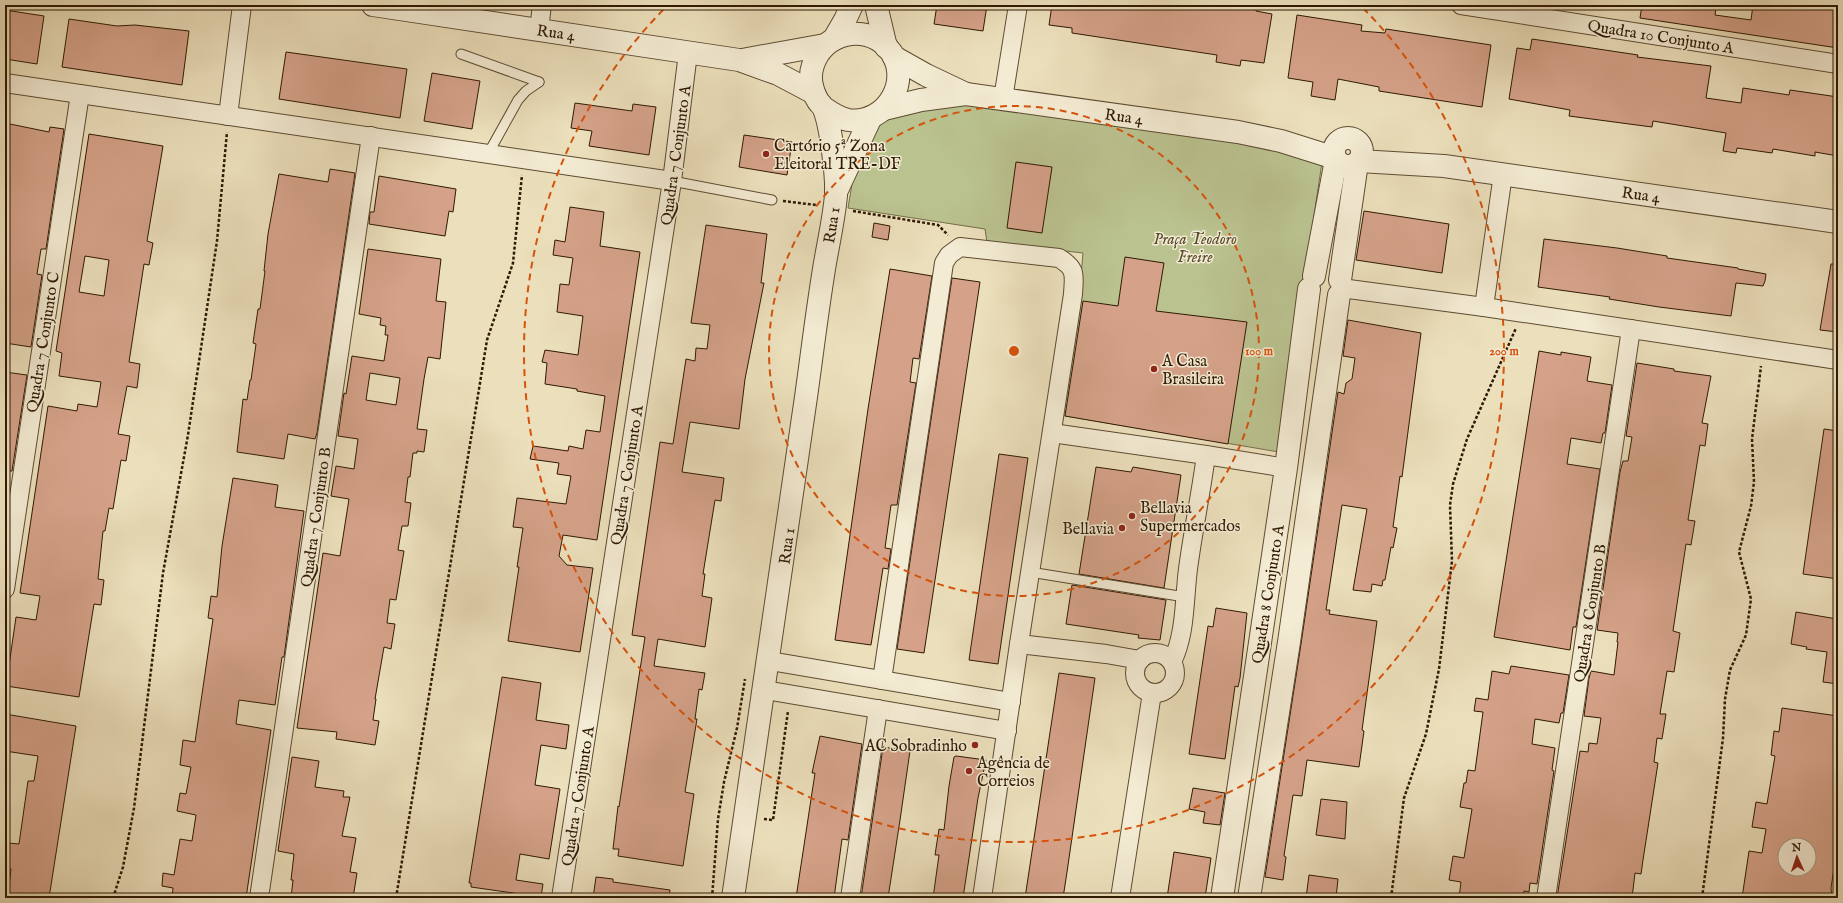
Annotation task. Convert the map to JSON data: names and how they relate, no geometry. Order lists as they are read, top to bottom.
{
  "streets": {
    "street": [
      "Rua 4",
      "Quadra 10 Conjunto A",
      "Quadra 7 Conjunto A",
      "Rua 1",
      "Quadra 7 Conjunto C",
      "Quadra 7 Conjunto B",
      "Quadra 8 Conjunto A",
      "Quadra 8 Conjunto B"
    ]
  },
  "crossings": [
    ["Rua 4", "Quadra 7 Conjunto A"],
    ["Rua 4", "Quadra 8 Conjunto A"]
  ],
  "parks": ["Praça Teodoro Freire"],
  "places": [
    "Cartório 5ª Zona Eleitoral TRE-DF",
    "A Casa Brasileira",
    "Bellavia Supermercados",
    "Bellavia",
    "AC Sobradinho",
    "Agência de Correios"
  ],
  "north": "top",
  "rings": ["100 m", "200 m"]
}
